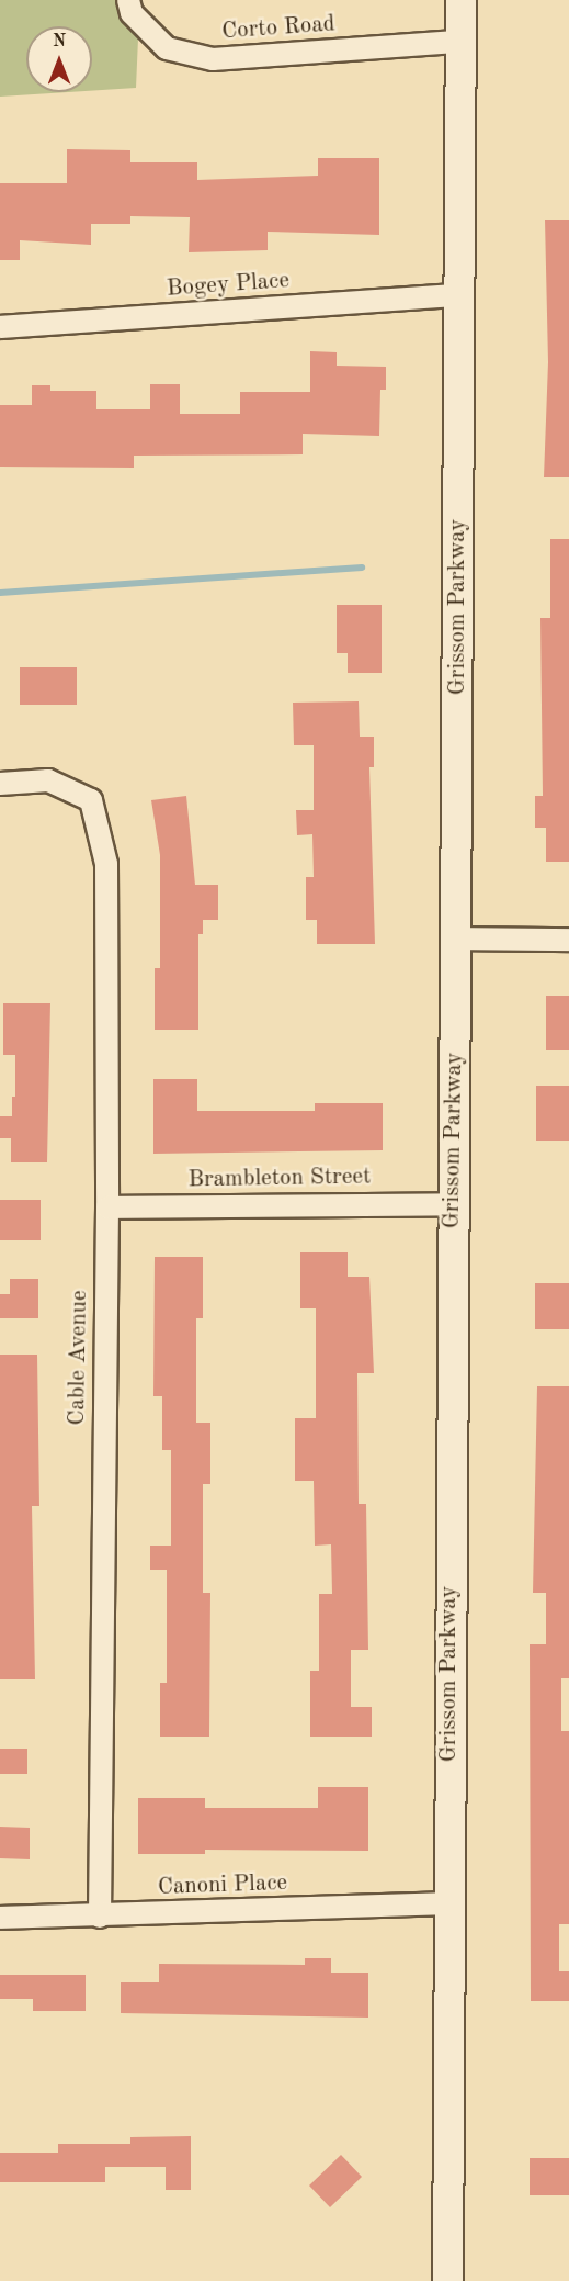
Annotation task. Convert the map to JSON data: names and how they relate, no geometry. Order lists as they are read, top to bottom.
{
  "streets": {
    "main road": ["Grissom Parkway"],
    "street": [
      "Corto Road",
      "Bogey Place",
      "Brambleton Street",
      "Cable Avenue",
      "Canoni Place"
    ]
  },
  "crossings": [
    ["Corto Road", "Grissom Parkway"],
    ["Bogey Place", "Grissom Parkway"],
    ["Grissom Parkway", "Brambleton Street"],
    ["Grissom Parkway", "Canoni Place"],
    ["Brambleton Street", "Cable Avenue"],
    ["Cable Avenue", "Canoni Place"]
  ],
  "north": "top"
}
